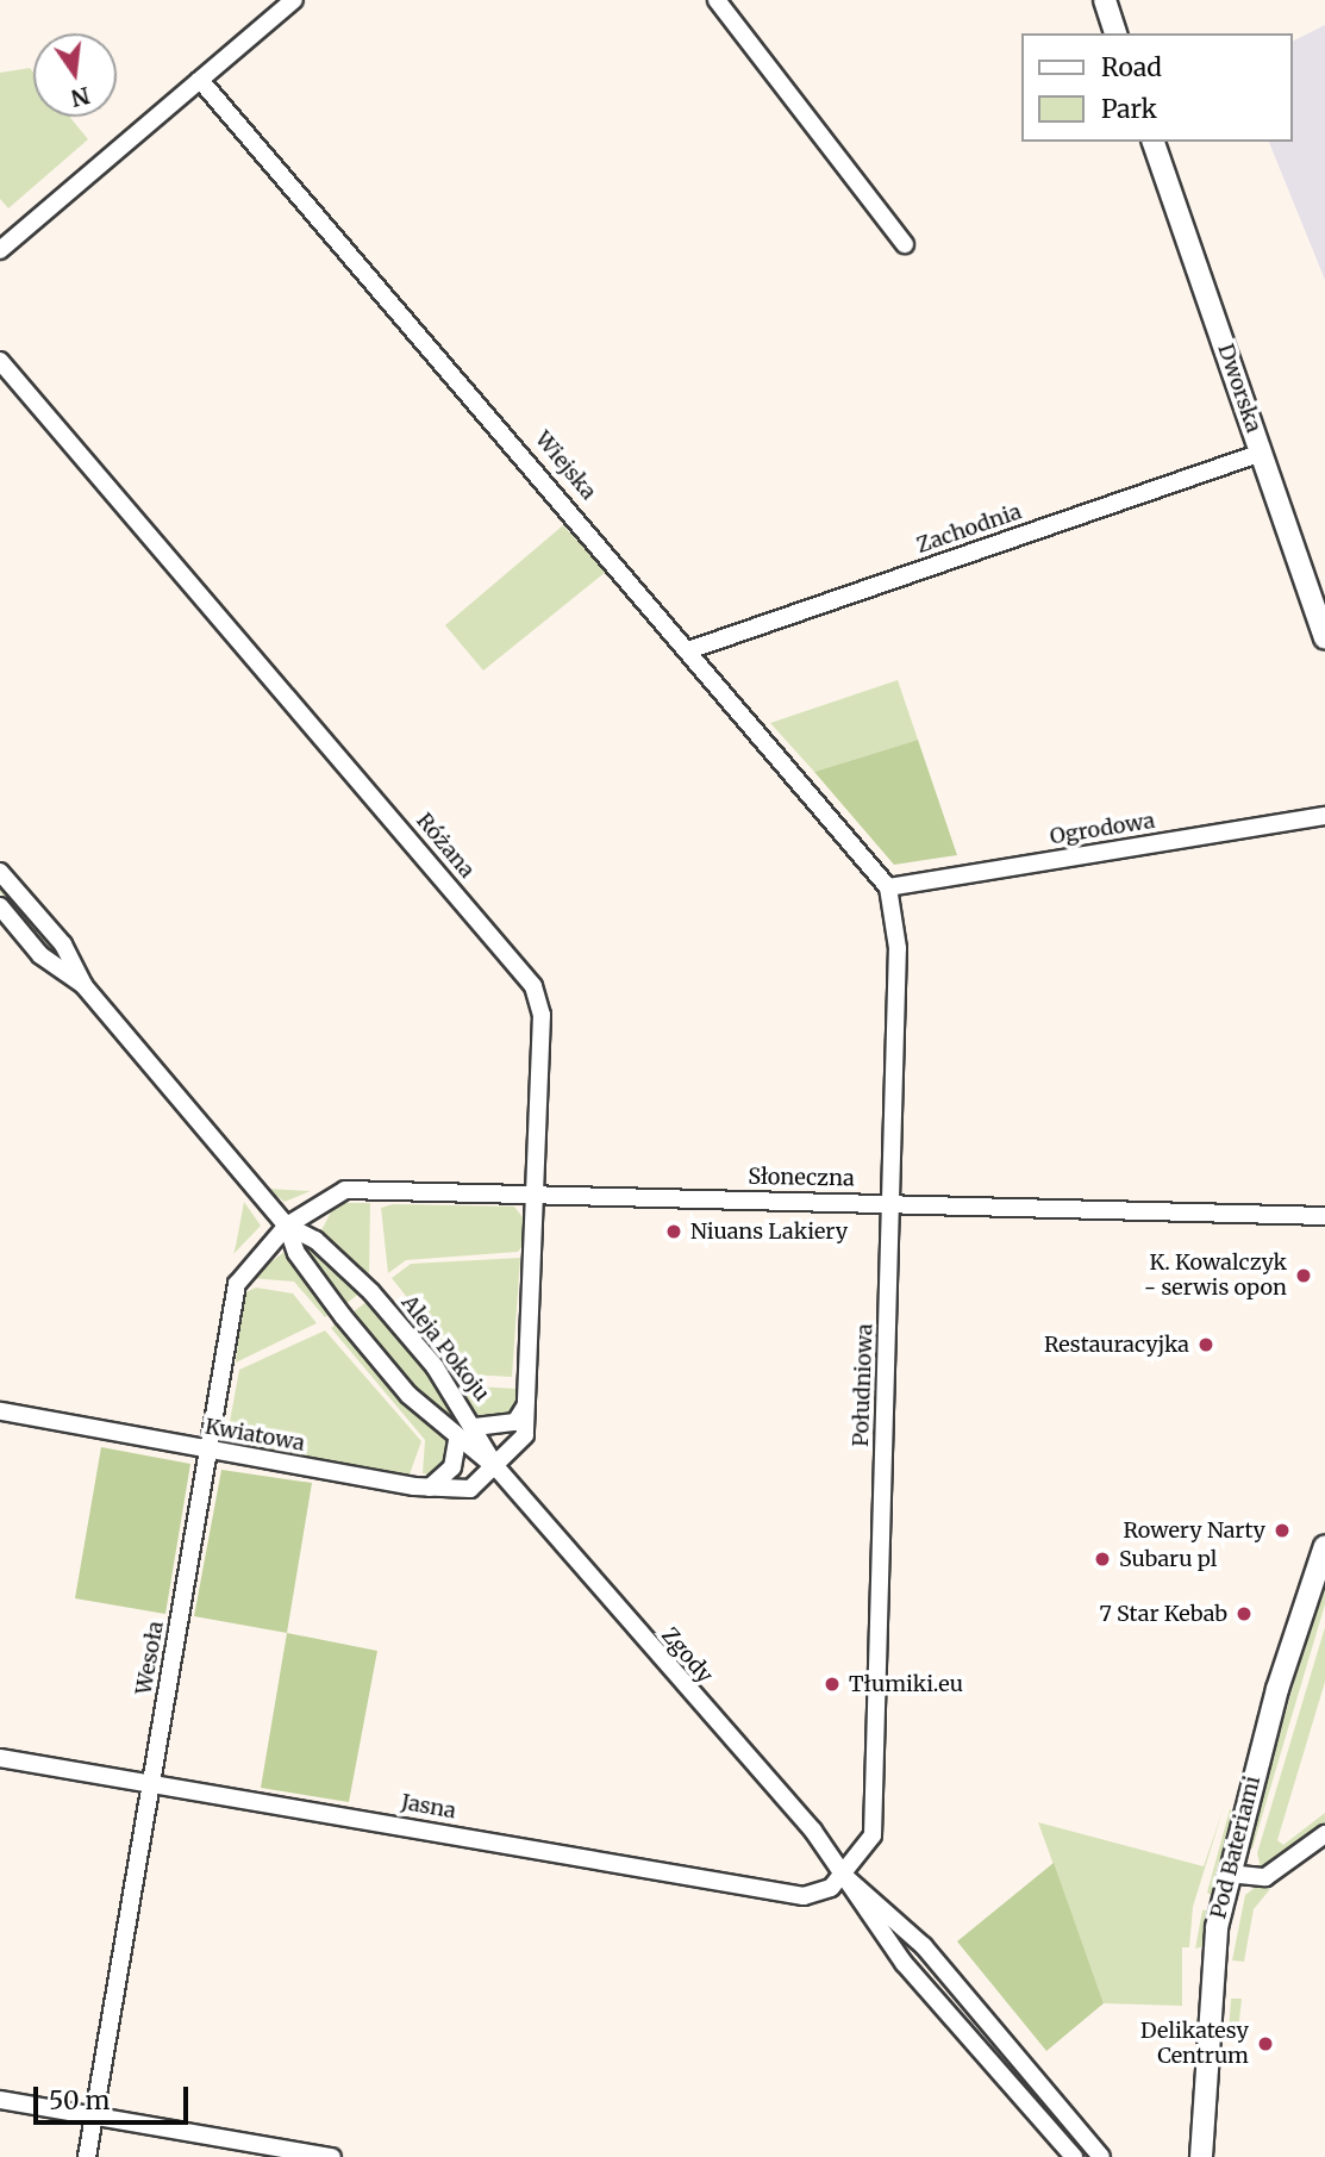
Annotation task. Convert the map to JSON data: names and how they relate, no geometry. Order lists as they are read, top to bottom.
{
  "streets": {
    "street": [
      "Dworska",
      "Wiejska",
      "Zachodnia",
      "Ogrodowa",
      "Różana",
      "Słoneczna",
      "Aleja Pokoju",
      "Południowa",
      "Kwiatowa",
      "Zgody",
      "Wesoła",
      "Jasna",
      "Pod Bateriami"
    ]
  },
  "crossings": [
    ["Dworska", "Zachodnia"],
    ["Wiejska", "Zachodnia"],
    ["Wiejska", "Ogrodowa"],
    ["Wiejska", "Południowa"],
    ["Ogrodowa", "Południowa"],
    ["Różana", "Słoneczna"],
    ["Różana", "Aleja Pokoju"],
    ["Różana", "Kwiatowa"],
    ["Różana", "Zgody"],
    ["Słoneczna", "Aleja Pokoju"],
    ["Słoneczna", "Południowa"],
    ["Słoneczna", "Wesoła"],
    ["Aleja Pokoju", "Kwiatowa"],
    ["Aleja Pokoju", "Zgody"],
    ["Aleja Pokoju", "Wesoła"],
    ["Południowa", "Zgody"],
    ["Południowa", "Jasna"],
    ["Kwiatowa", "Zgody"],
    ["Kwiatowa", "Wesoła"],
    ["Zgody", "Jasna"],
    ["Wesoła", "Jasna"]
  ],
  "places": [
    "Niuans Lakiery",
    "K. Kowalczyk - serwis opon",
    "Restauracyjka",
    "Rowery Narty",
    "Subaru pl",
    "7 Star Kebab",
    "Tłumiki.eu",
    "Delikatesy Centrum"
  ],
  "legend": ["Road", "Park"],
  "scale_bar": "50 m",
  "north": "bottom"
}
